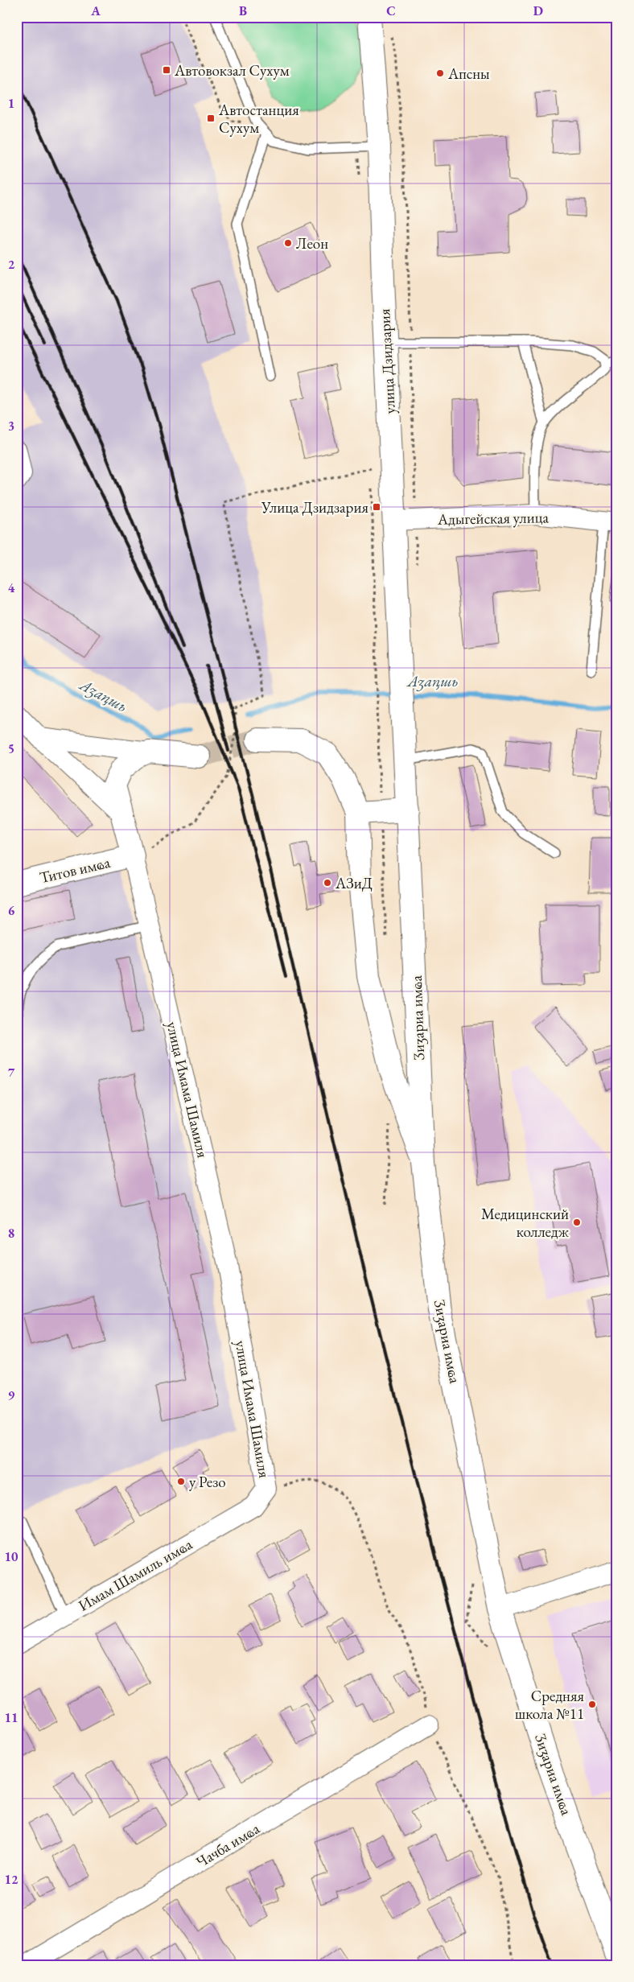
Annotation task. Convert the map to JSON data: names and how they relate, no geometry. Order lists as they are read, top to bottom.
{
  "streets": {
    "main road": [
      "улица Дзидзария",
      "Титов имҩа",
      "Ӡиӡариа имҩа",
      "улица Имама Шамиля"
    ],
    "street": ["Адыгейская улица", "Имам Шамиль имҩа", "Чачба имҩа"]
  },
  "crossings": [
    ["улица Дзидзария", "Адыгейская улица"],
    ["улица Дзидзария", "Ӡиӡариа имҩа"],
    ["Титов имҩа", "улица Имама Шамиля"],
    ["улица Имама Шамиля", "Имам Шамиль имҩа"]
  ],
  "water": ["Аӡаԥшь"],
  "places": {
    "transit": ["Автовокзал Сухум", "Автостанция Сухум", "Улица Дзидзария"],
    "other": [
      "Апсны",
      "Леон",
      "АЗиД",
      "Медицинский колледж",
      "у Резо",
      "Средняя школа №11"
    ]
  },
  "grid": {
    "columns": [
      "A",
      "B",
      "C",
      "D"
    ],
    "rows": [
      "1",
      "2",
      "3",
      "4",
      "5",
      "6",
      "7",
      "8",
      "9",
      "10",
      "11",
      "12"
    ]
  }
}
